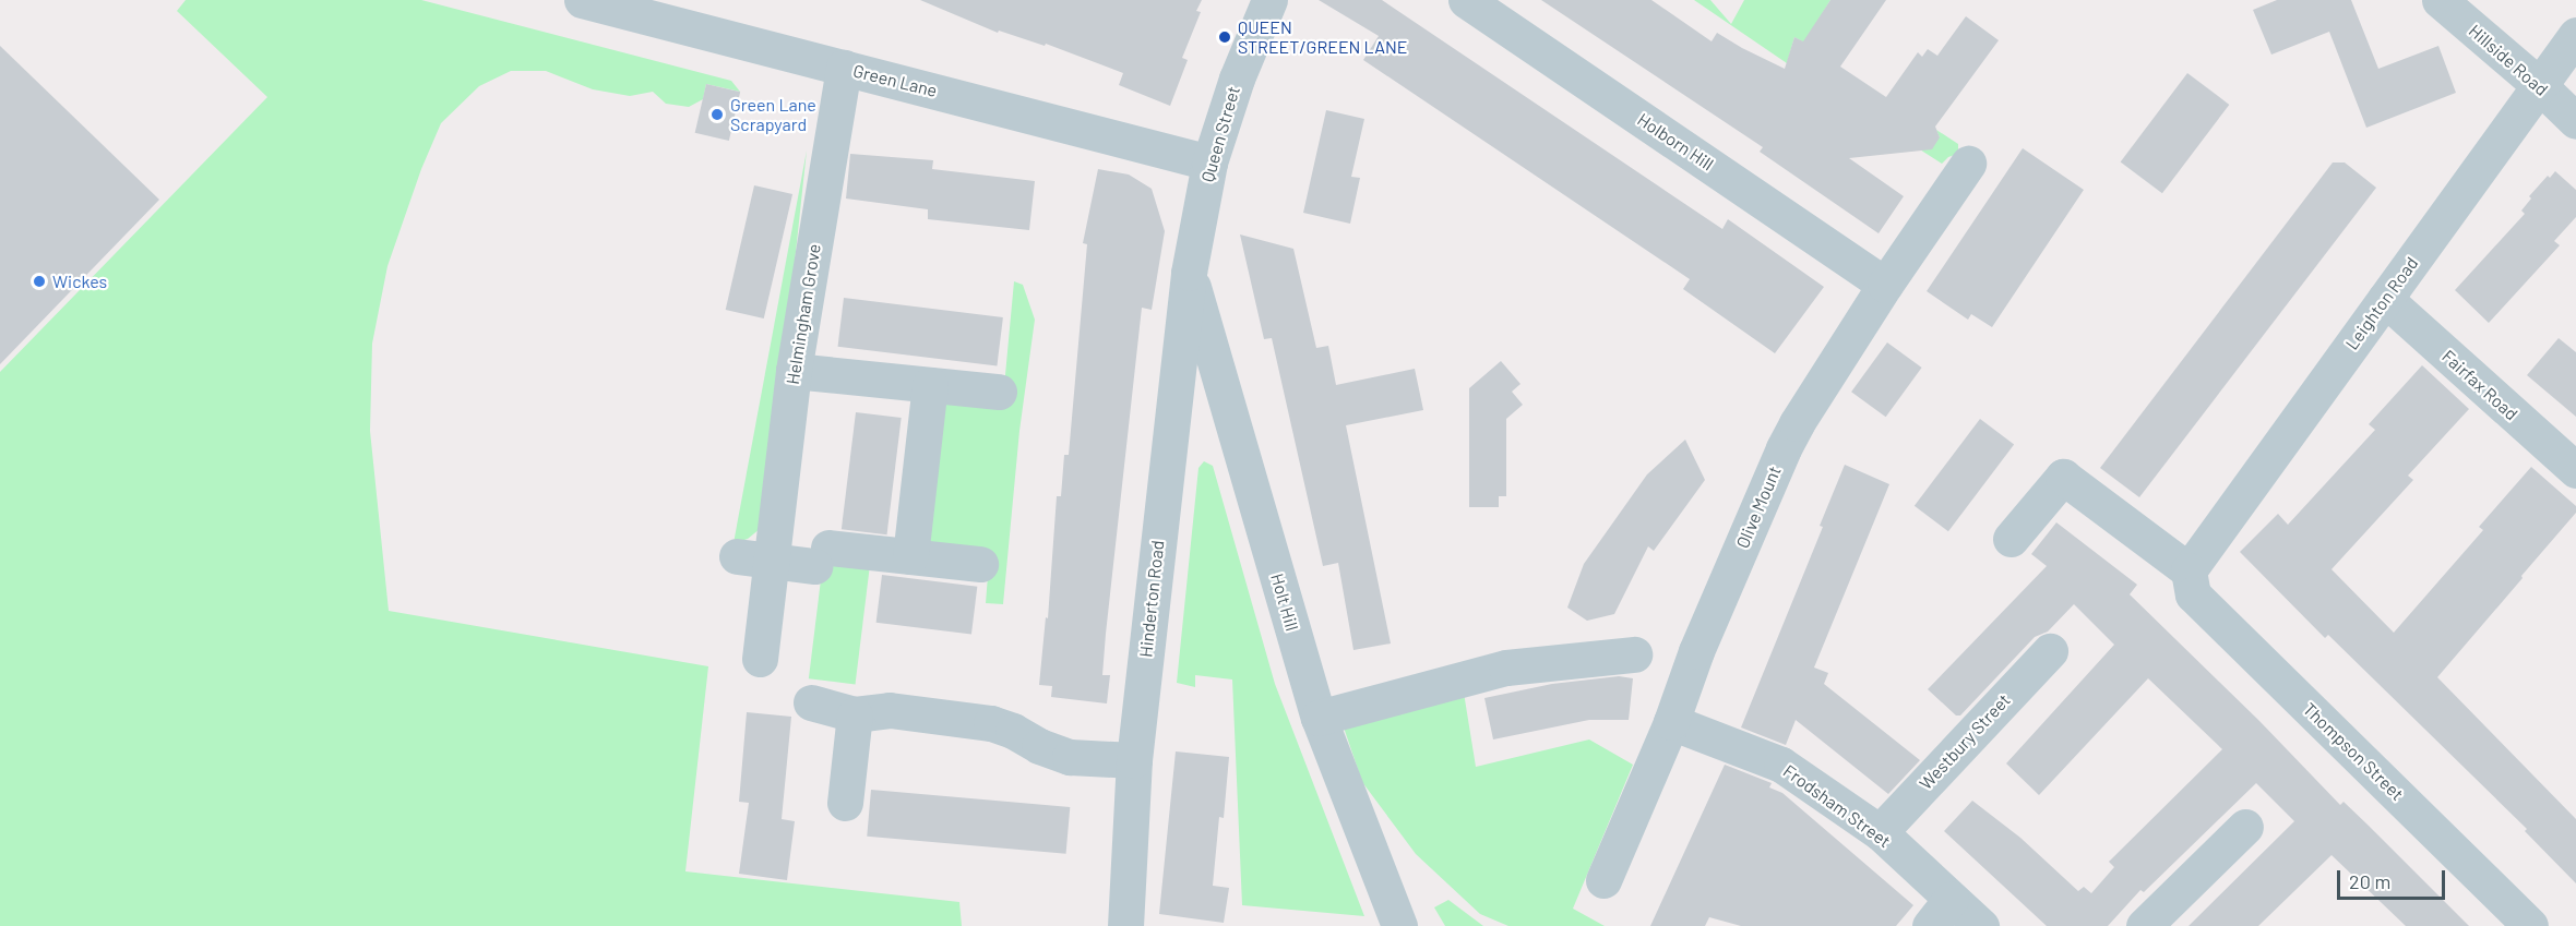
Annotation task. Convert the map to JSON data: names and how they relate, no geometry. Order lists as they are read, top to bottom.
{
  "streets": {
    "street": [
      "Hillside Road",
      "Green Lane",
      "Queen Street",
      "Holborn Hill",
      "Leighton Road",
      "Helmingham Grove",
      "Fairfax Road",
      "Olive Mount",
      "Hinderton Road",
      "Holt Hill",
      "Westbury Street",
      "Thompson Street",
      "Frodsham Street"
    ]
  },
  "crossings": [
    ["Hillside Road", "Leighton Road"],
    ["Green Lane", "Queen Street"],
    ["Green Lane", "Helmingham Grove"],
    ["Queen Street", "Hinderton Road"],
    ["Queen Street", "Holt Hill"],
    ["Holborn Hill", "Olive Mount"],
    ["Leighton Road", "Fairfax Road"],
    ["Leighton Road", "Thompson Street"],
    ["Olive Mount", "Frodsham Street"],
    ["Hinderton Road", "Holt Hill"],
    ["Westbury Street", "Frodsham Street"]
  ],
  "places": ["QUEEN STREET/GREEN LANE", "Green Lane Scrapyard", "Wickes"],
  "scale_bar": "20 m"
}
